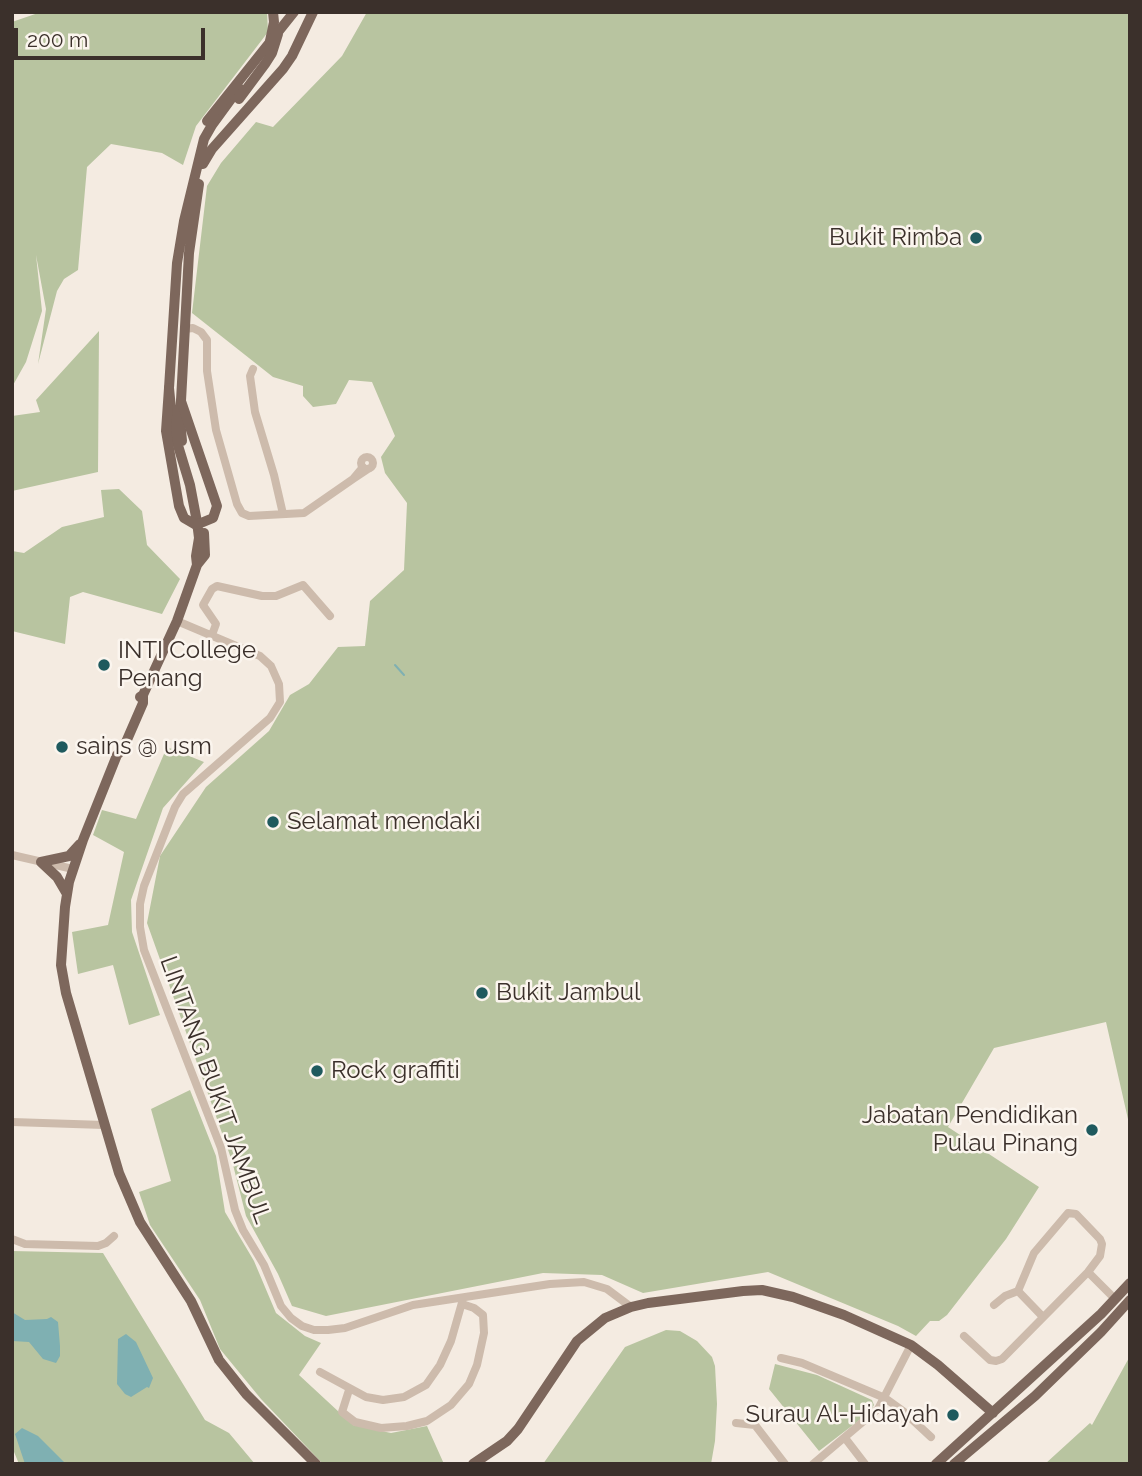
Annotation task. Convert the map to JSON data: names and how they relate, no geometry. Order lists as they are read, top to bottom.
{
  "streets": {
    "street": ["LINTANG BUKIT JAMBUL"]
  },
  "places": [
    "Bukit Rimba",
    "INTI College Penang",
    "sains @ usm",
    "Selamat mendaki",
    "Bukit Jambul",
    "Rock graffiti",
    "Jabatan Pendidikan Pulau Pinang",
    "Surau Al-Hidayah"
  ],
  "scale_bar": "200 m"
}
